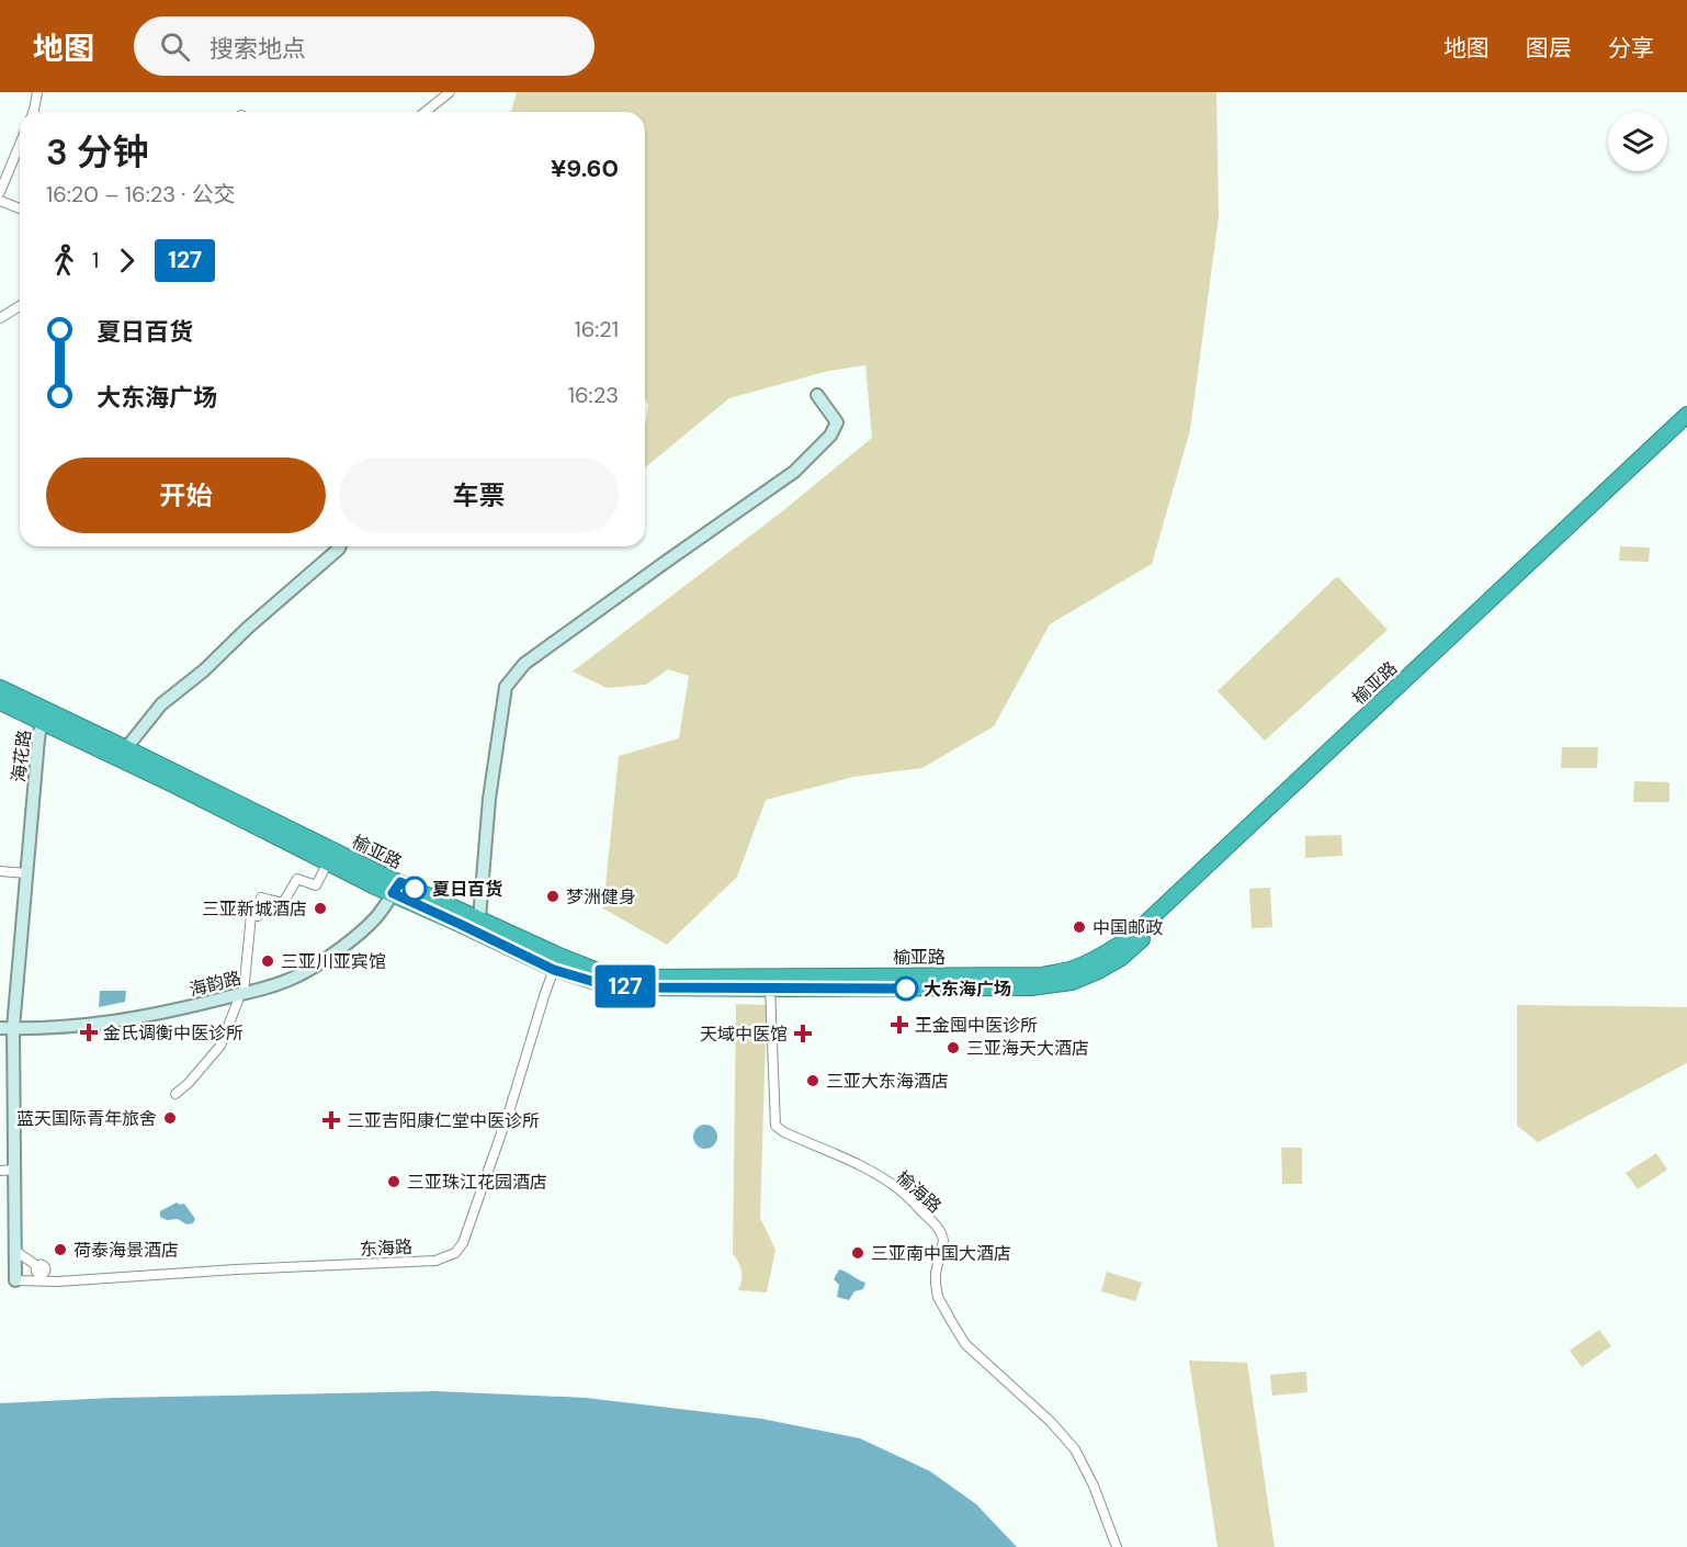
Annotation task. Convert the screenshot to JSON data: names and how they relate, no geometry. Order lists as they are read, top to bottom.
{
  "streets": {
    "highway": ["榆亚路"],
    "street": [
      "海花路",
      "海韵路",
      "榆海路",
      "东海路"
    ]
  },
  "crossings": [
    ["榆亚路", "海花路"],
    ["榆亚路", "海韵路"],
    ["榆亚路", "榆海路"],
    ["榆亚路", "东海路"],
    ["海花路", "海韵路"],
    ["海花路", "东海路"]
  ],
  "places": {
    "other": [
      "夏日百货",
      "梦洲健身",
      "三亚新城酒店",
      "中国邮政",
      "三亚川亚宾馆",
      "大东海广场",
      "三亚海天大酒店",
      "三亚大东海酒店",
      "蓝天国际青年旅舍",
      "三亚珠江花园酒店",
      "荷泰海景酒店",
      "三亚南中国大酒店"
    ],
    "health": [
      "王金囤中医诊所",
      "金氏调衡中医诊所",
      "天域中医馆",
      "三亚吉阳康仁堂中医诊所"
    ]
  },
  "lines": ["bus line 127"],
  "page": {
    "header": "地图",
    "search": "搜索地点",
    "nav": ["地图", "图层", "分享"],
    "on_map": "127",
    "heading": ["3 分钟", "16:20 – 16:23 · 公交", "¥9.60"],
    "legs": ["1", "127"],
    "list": [
      {
        "name": "夏日百货",
        "value": "16:21"
      },
      {
        "name": "大东海广场",
        "value": "16:23"
      }
    ],
    "buttons": ["开始", "车票"]
  }
}
